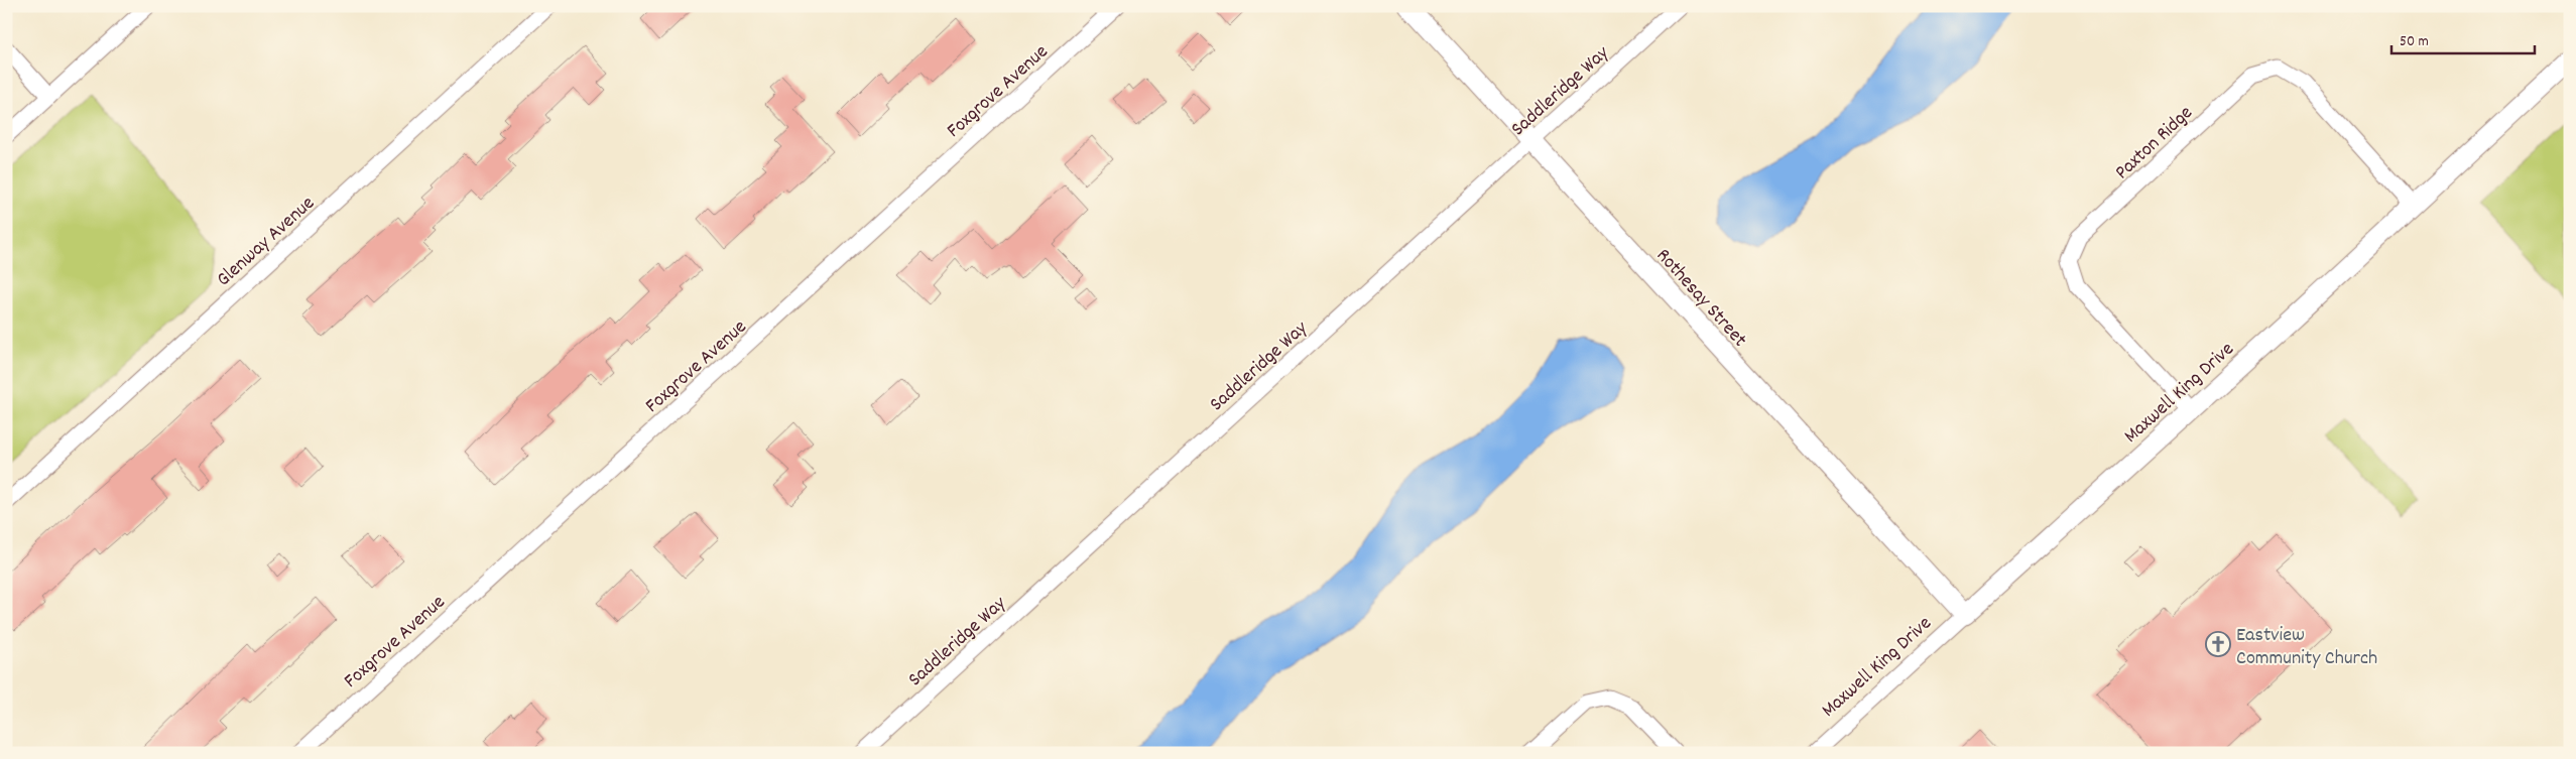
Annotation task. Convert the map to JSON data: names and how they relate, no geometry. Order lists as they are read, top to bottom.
{
  "streets": {
    "street": [
      "Foxgrove Avenue",
      "Saddleridge Way",
      "Paxton Ridge",
      "Glenway Avenue",
      "Rothesay Street",
      "Maxwell King Drive"
    ]
  },
  "crossings": [
    ["Saddleridge Way", "Rothesay Street"],
    ["Paxton Ridge", "Maxwell King Drive"],
    ["Rothesay Street", "Maxwell King Drive"]
  ],
  "places": {
    "church": ["Eastview Community Church"]
  },
  "scale_bar": "50 m"
}
